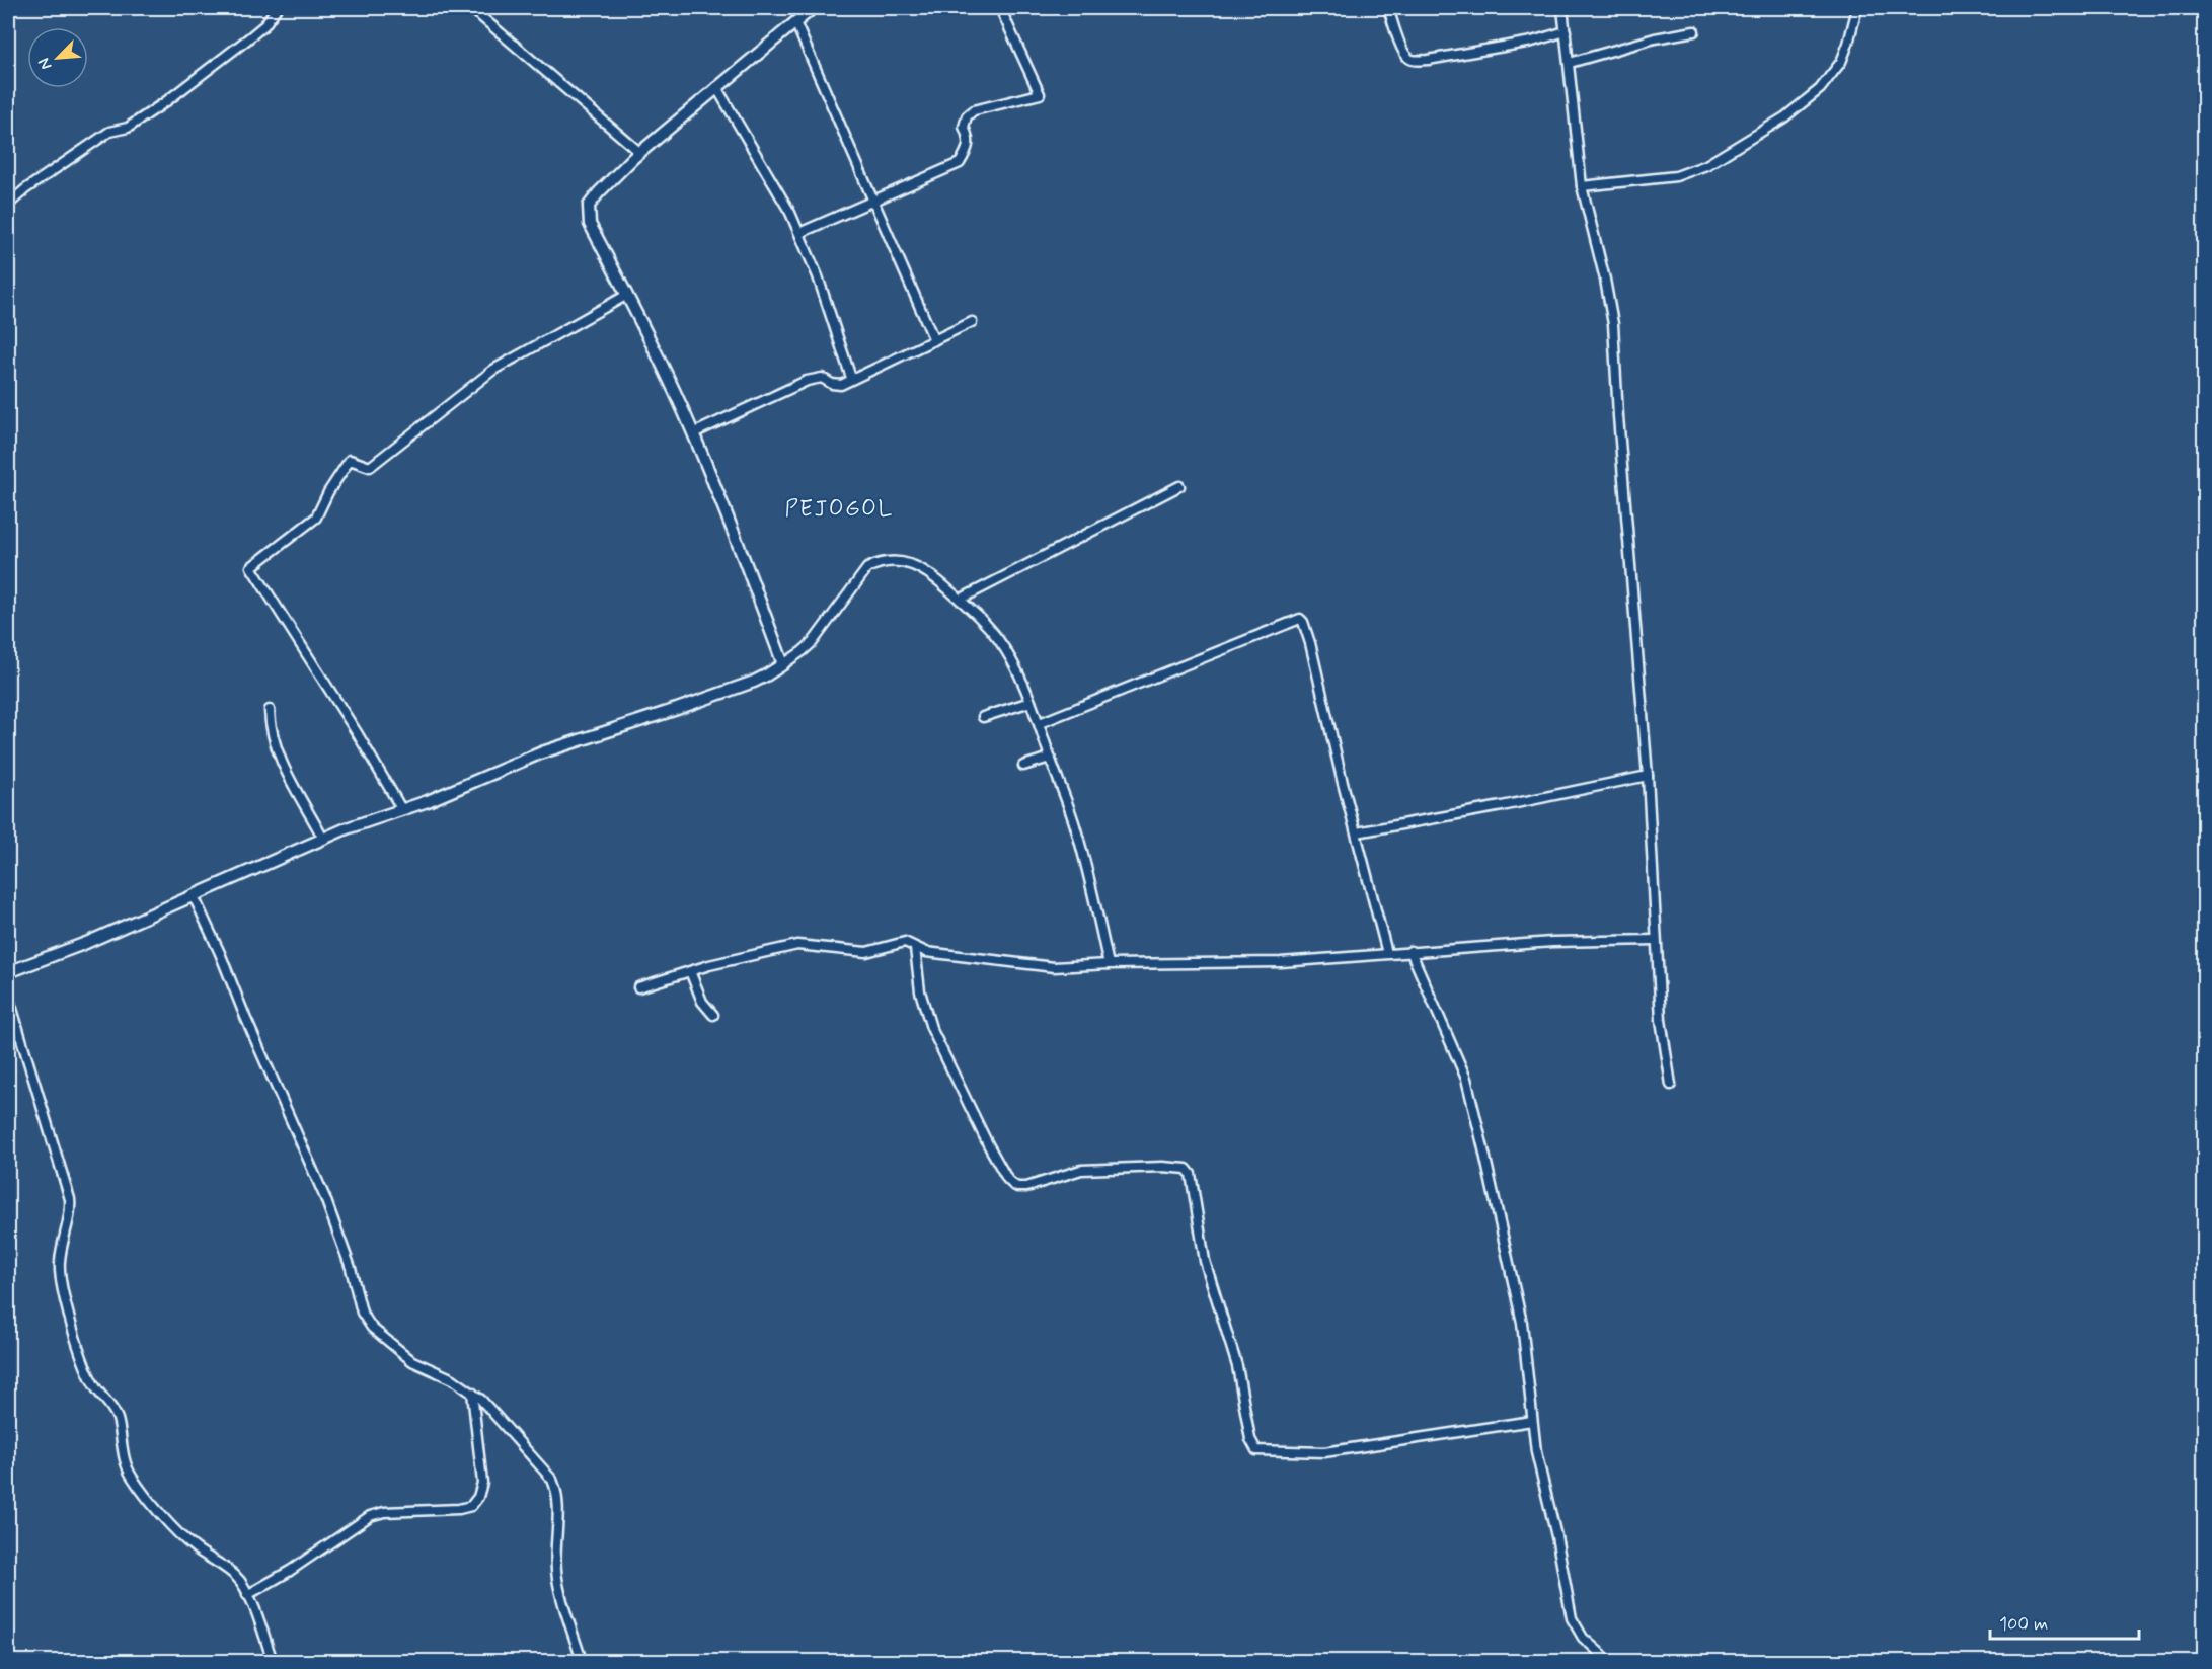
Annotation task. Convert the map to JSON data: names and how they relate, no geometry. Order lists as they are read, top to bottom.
{
  "districts": ["PEJOGOL"],
  "scale_bar": "100 m",
  "north": "bottom left"
}
